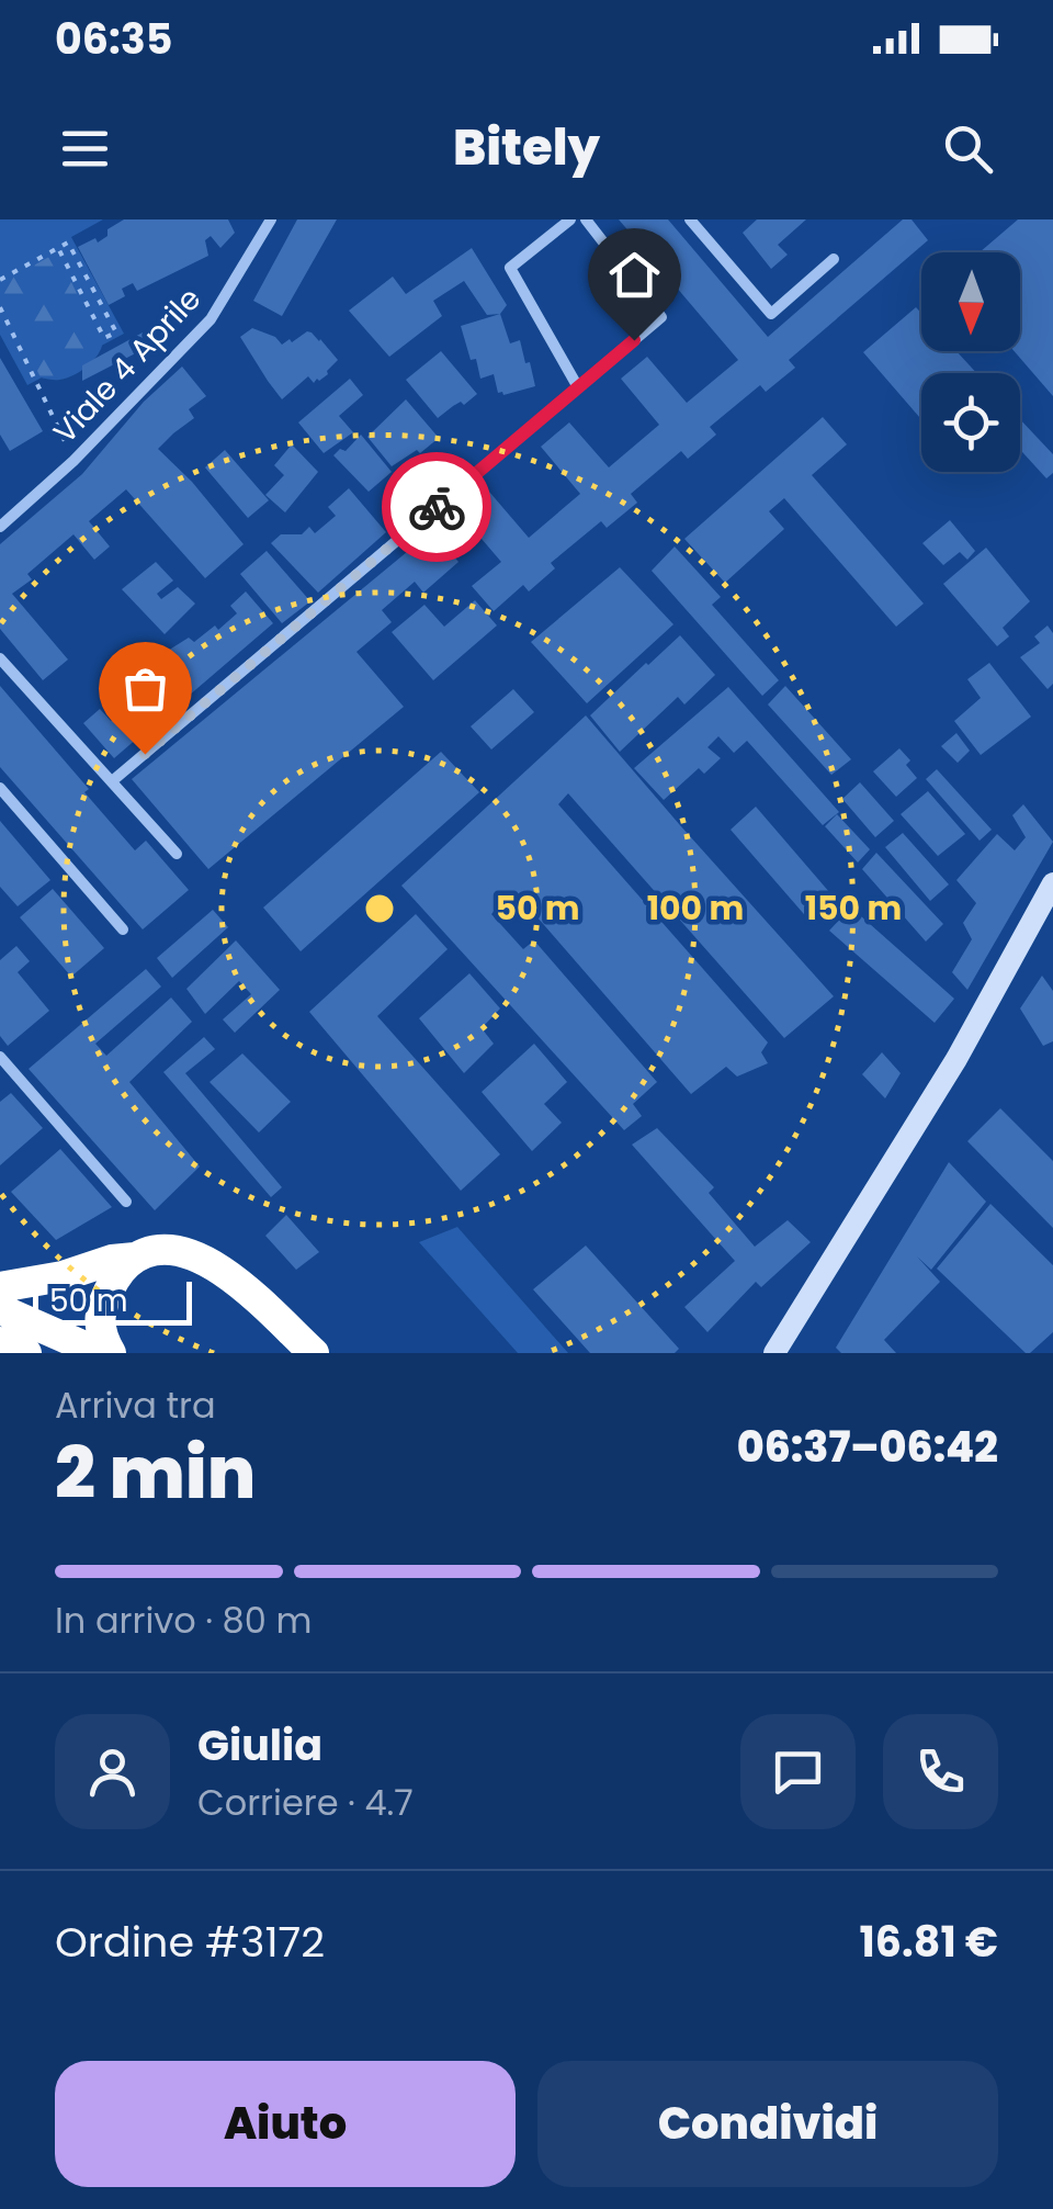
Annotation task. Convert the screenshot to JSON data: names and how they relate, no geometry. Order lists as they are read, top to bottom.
{
  "streets": {
    "street": ["Viale 4 Aprile"]
  },
  "scale_bar": "50 m",
  "north": "bottom",
  "page": {
    "status": "06:35",
    "header": "Bitely",
    "scale": "50 m",
    "heading": ["2 min", "Arriva tra", "06:37–06:42"],
    "panel": [
      "Giulia",
      "Corriere · 4.7",
      "Ordine #3172",
      "16.81 €"
    ],
    "bar": "In arrivo · 80 m",
    "buttons": ["Aiuto", "Condividi"]
  },
  "rings": ["50 m", "100 m", "150 m"]
}
